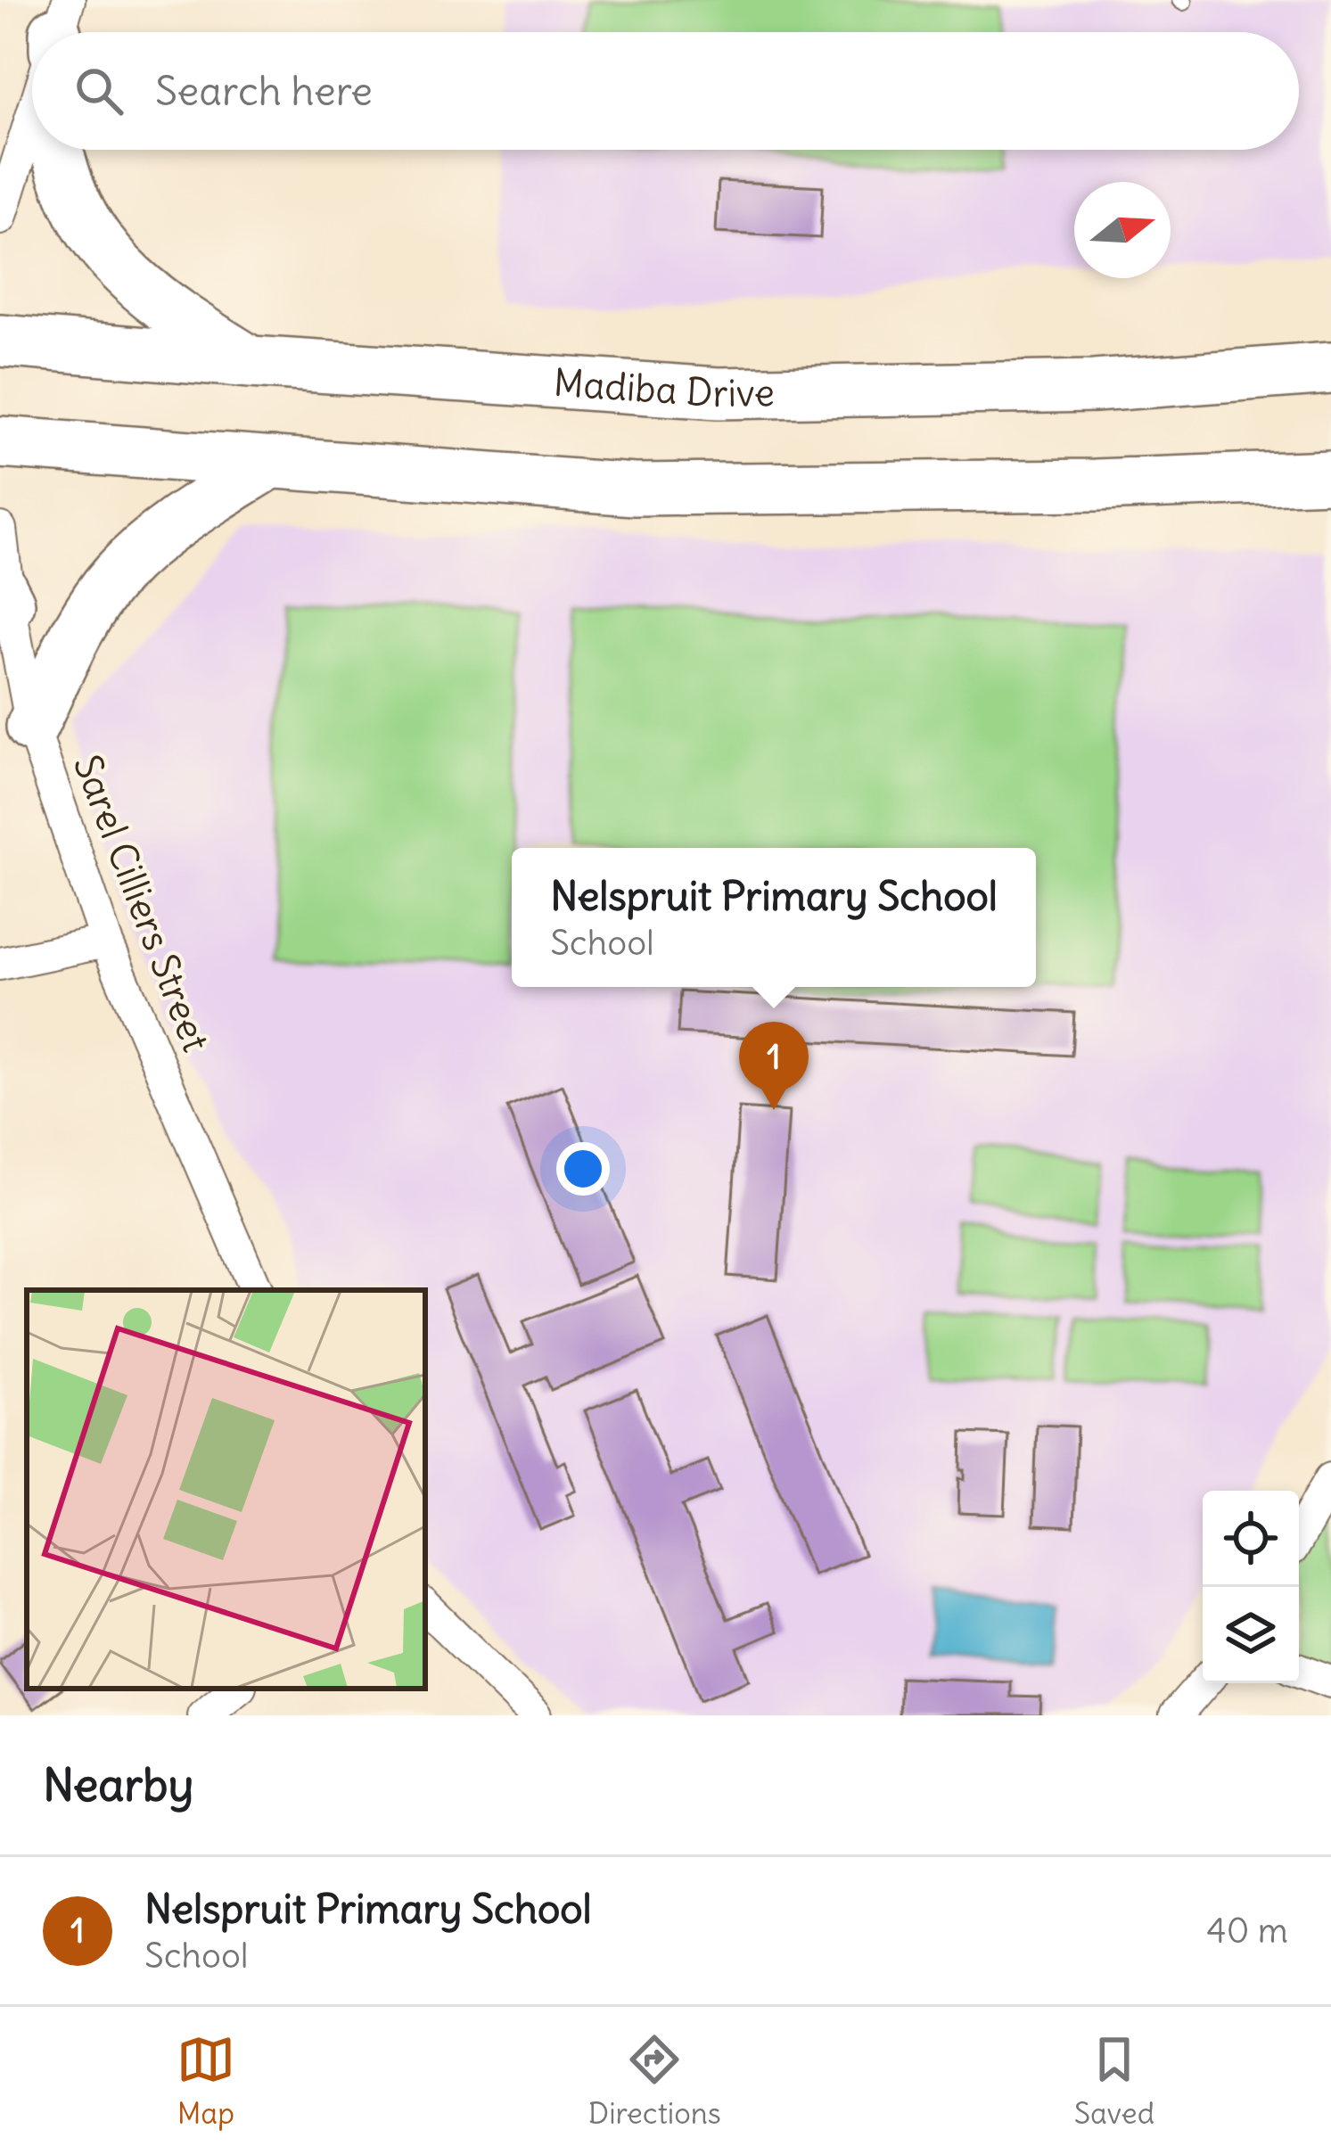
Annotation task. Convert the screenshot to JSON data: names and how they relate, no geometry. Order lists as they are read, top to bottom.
{
  "streets": {
    "main road": ["Madiba Drive"],
    "street": ["Sarel Cilliers Street"]
  },
  "north": "right",
  "page": {
    "search": "Search here",
    "popup": ["Nelspruit Primary School", "School"],
    "pins": "1",
    "heading": "Nearby",
    "list": [
      {
        "mark": "1",
        "name": "Nelspruit Primary School",
        "note": "School",
        "value": "40 m"
      }
    ],
    "nav": ["Map", "Directions", "Saved"]
  }
}
